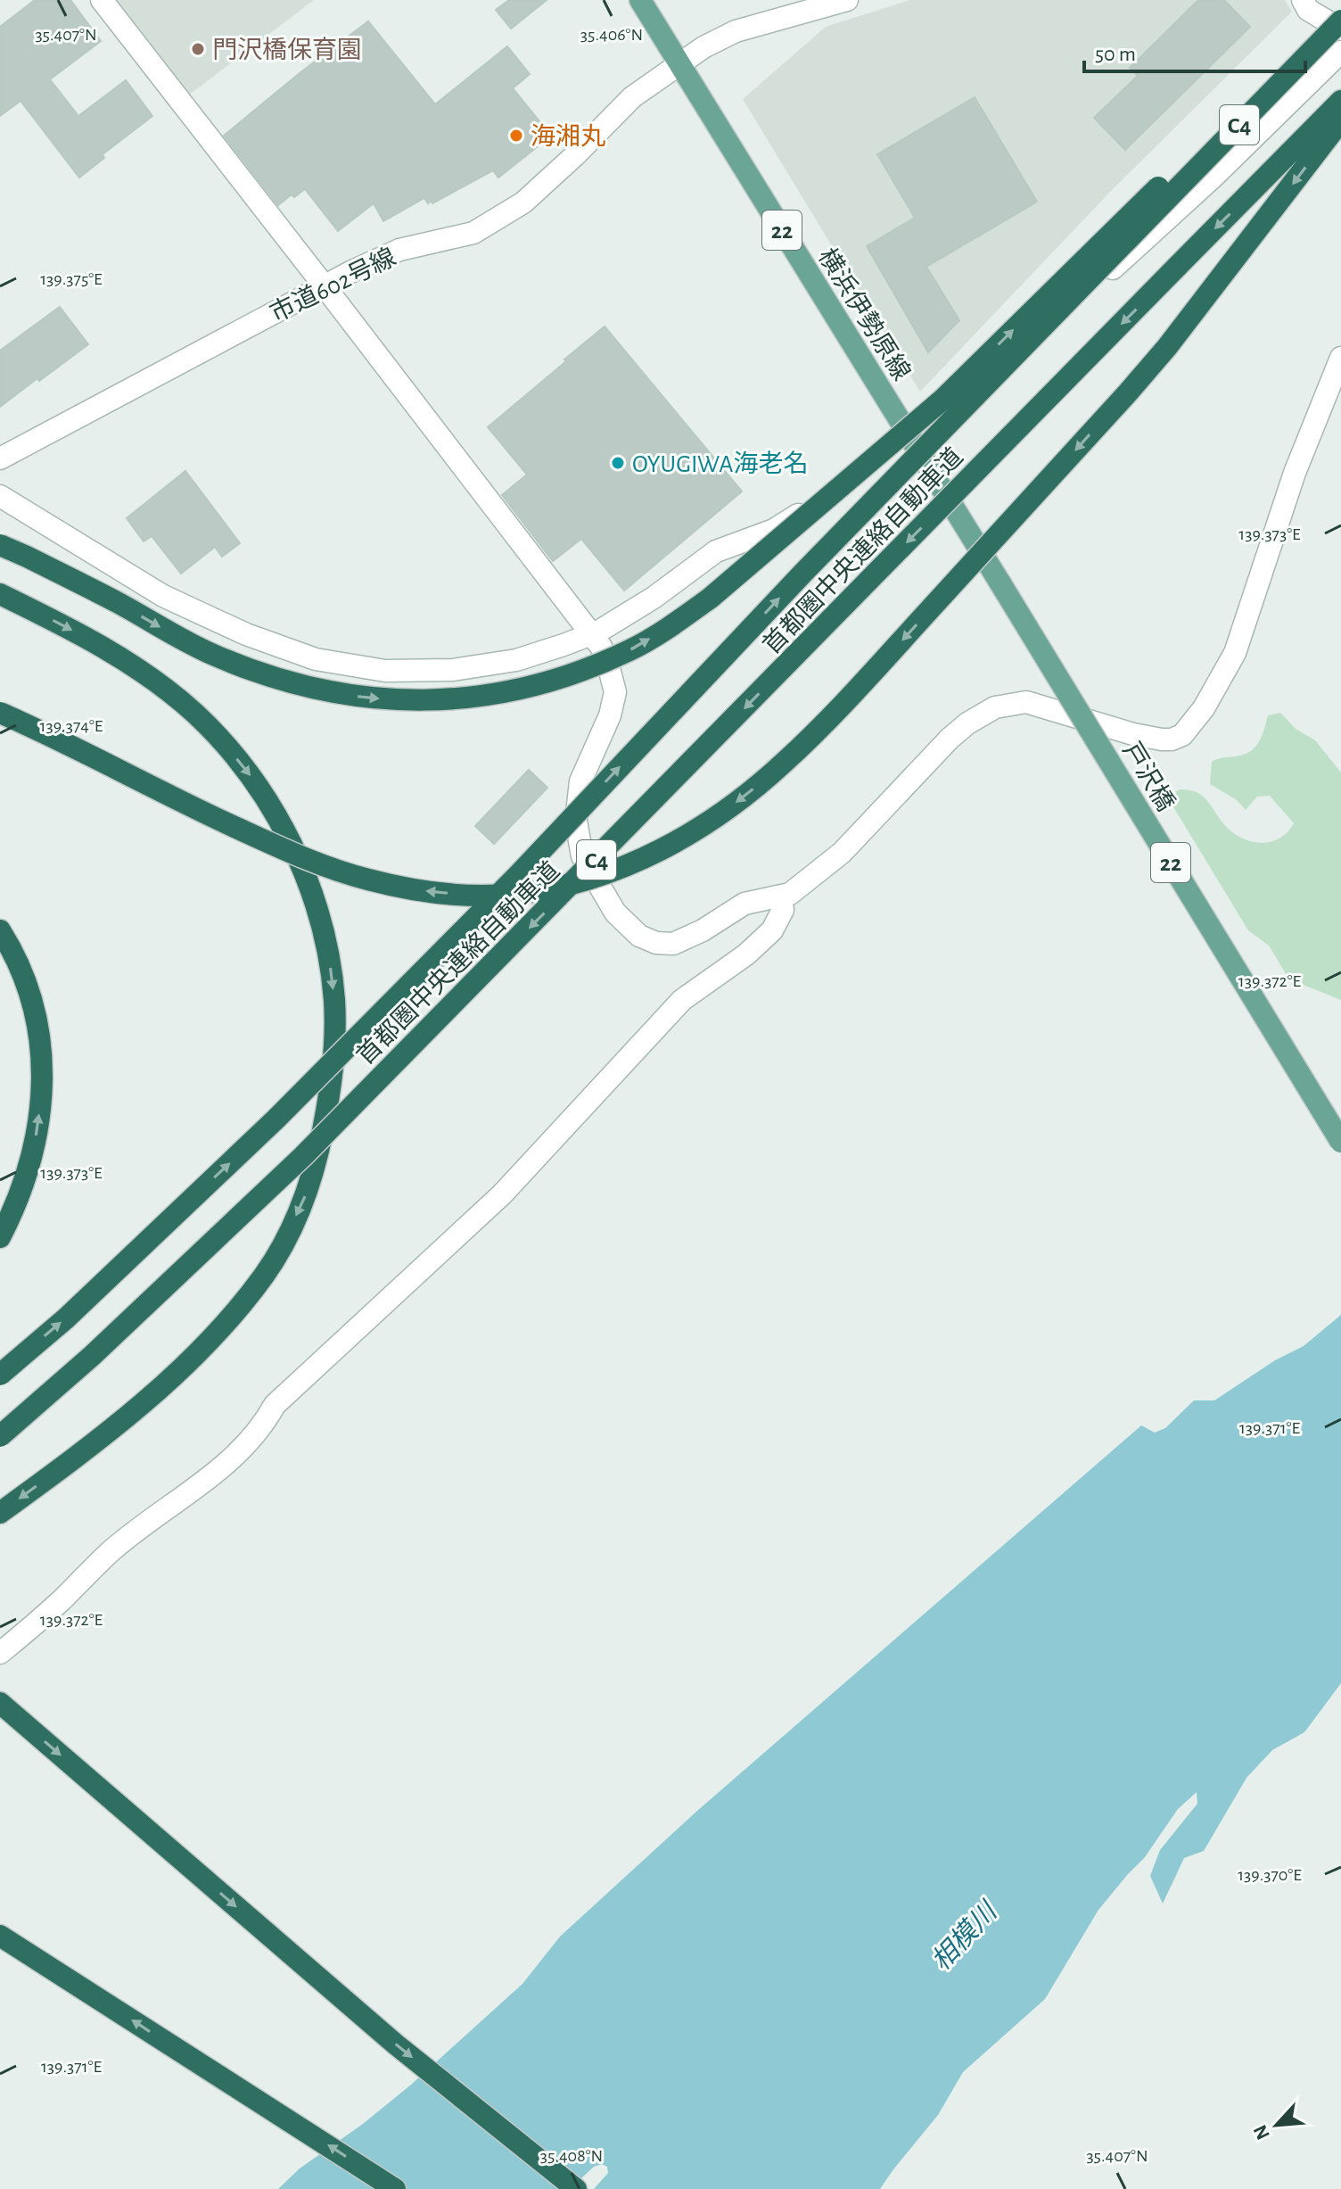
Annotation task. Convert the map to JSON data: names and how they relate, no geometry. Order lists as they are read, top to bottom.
{
  "streets": {
    "highway": ["C4", "首都圏中央連絡自動車道"],
    "main road": ["22", "横浜伊勢原線", "戸沢橋"],
    "street": ["市道602号線"]
  },
  "crossings": [
    ["市道602号線", "横浜伊勢原線"],
    ["横浜伊勢原線", "戸沢橋"]
  ],
  "water": ["相模川"],
  "places": ["門沢橋保育園", "海湘丸", "OYUGIWA海老名"],
  "scale_bar": "50 m",
  "north": "bottom left",
  "coordinates": [
    "35.407°N",
    "35.406°N",
    "139.375°E",
    "139.373°E",
    "139.374°E",
    "139.372°E",
    "139.371°E",
    "139.370°E",
    "35.408°N"
  ]
}
